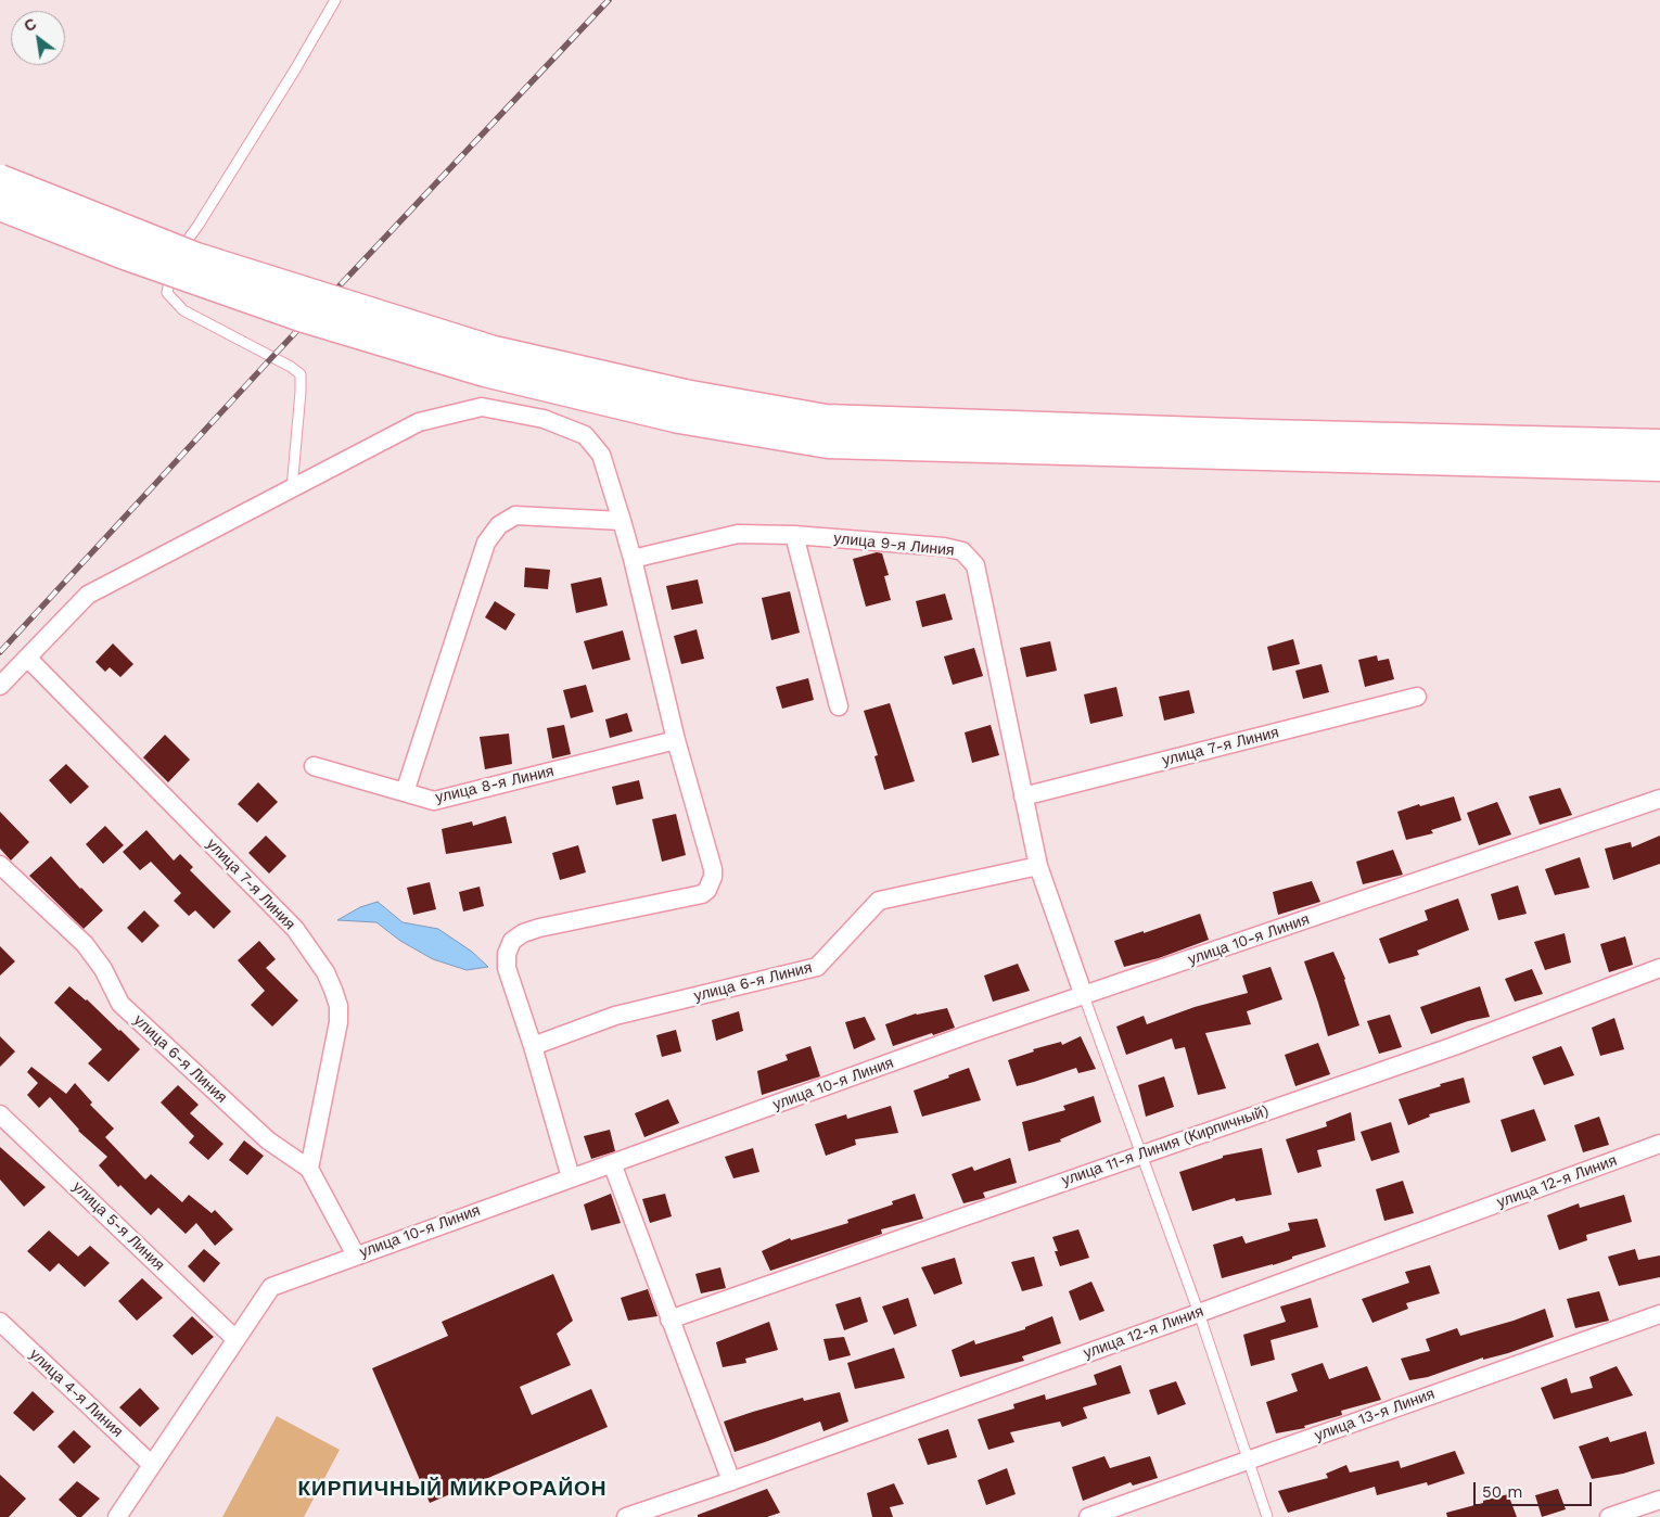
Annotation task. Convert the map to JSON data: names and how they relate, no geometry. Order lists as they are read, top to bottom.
{
  "streets": {
    "street": [
      "улица 9-я Линия",
      "улица 7-я Линия",
      "улица 8-я Линия",
      "улица 10-я Линия",
      "улица 6-я Линия",
      "улица 11-я Линия (Кирпичный)",
      "улица 12-я Линия",
      "улица 5-я Линия",
      "улица 4-я Линия",
      "улица 13-я Линия"
    ]
  },
  "crossings": [
    ["улица 9-я Линия", "улица 7-я Линия"],
    ["улица 9-я Линия", "улица 6-я Линия"],
    ["улица 7-я Линия", "улица 6-я Линия"],
    ["улица 10-я Линия", "улица 6-я Линия"],
    ["улица 10-я Линия", "улица 5-я Линия"],
    ["улица 10-я Линия", "улица 4-я Линия"]
  ],
  "districts": ["КИРПИЧНЫЙ МИКРОРАЙОН"],
  "scale_bar": "50 m",
  "north": "top left"
}
